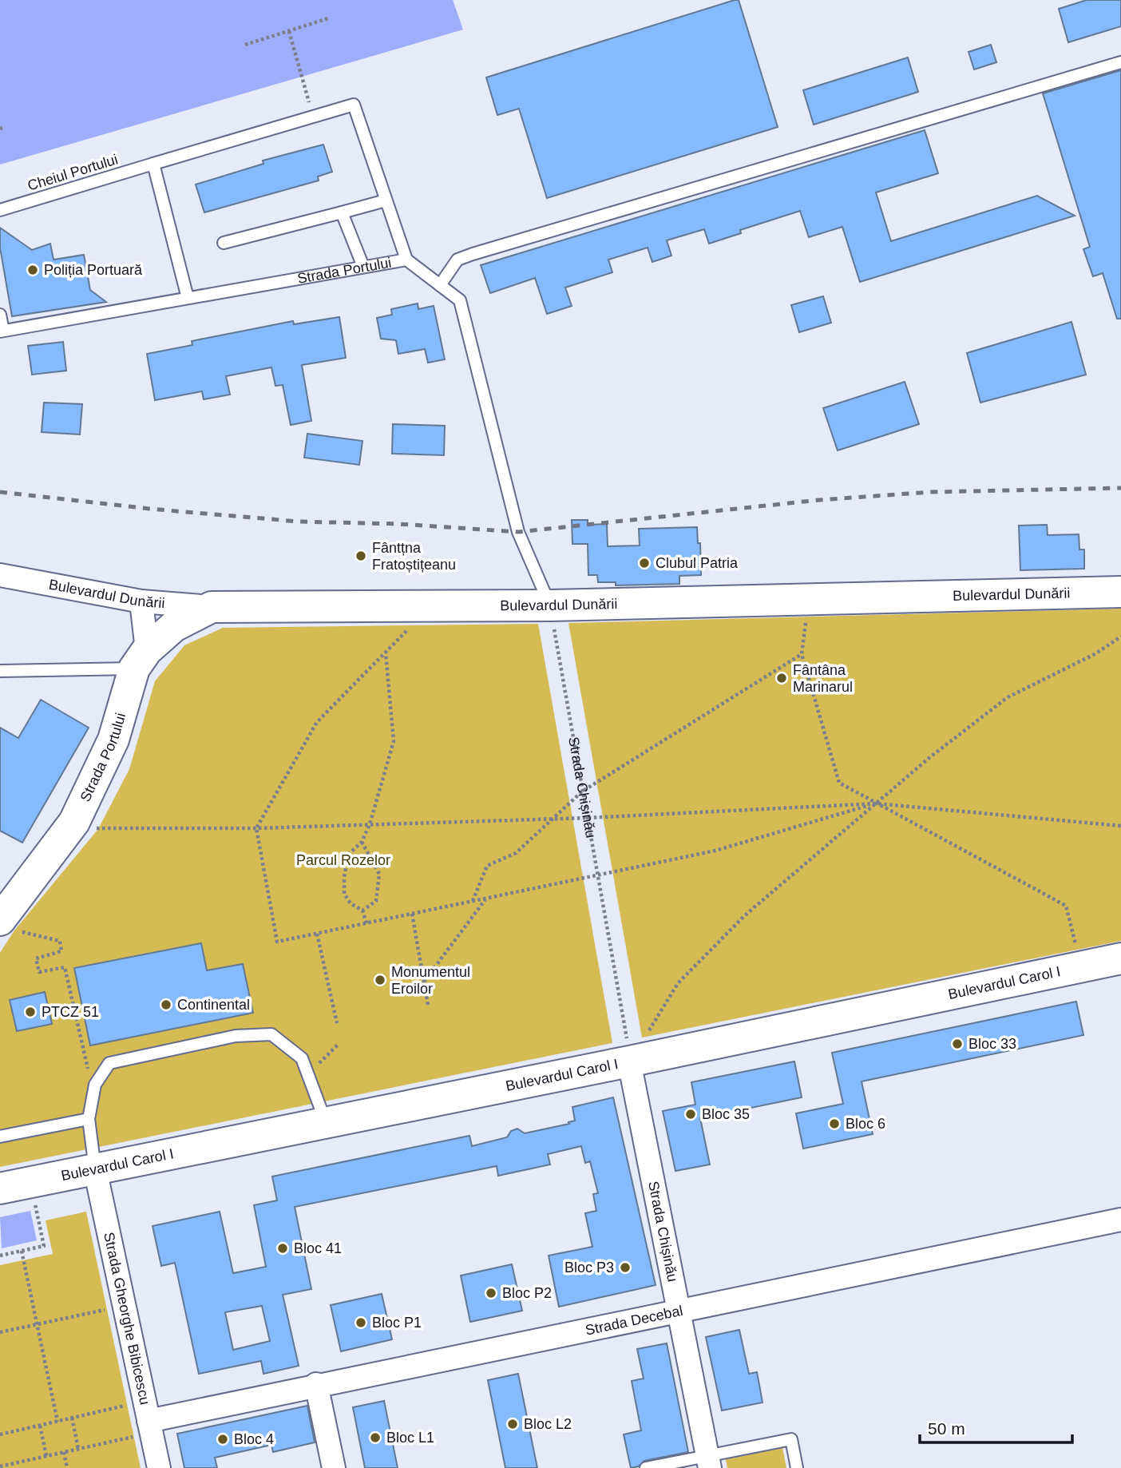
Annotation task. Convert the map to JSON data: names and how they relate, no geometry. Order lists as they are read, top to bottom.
{
  "streets": {
    "street": [
      "Strada Portului",
      "Bulevardul Dunării",
      "Strada Chișinău",
      "Bulevardul Carol I",
      "Strada Gheorghe Bibicescu",
      "Strada Decebal"
    ],
    "lane": ["Cheiul Portului"]
  },
  "crossings": [
    ["Strada Portului", "Bulevardul Dunării"],
    ["Strada Chișinău", "Bulevardul Carol I"],
    ["Strada Chișinău", "Strada Decebal"],
    ["Bulevardul Carol I", "Strada Gheorghe Bibicescu"],
    ["Strada Gheorghe Bibicescu", "Strada Decebal"]
  ],
  "parks": ["Parcul Rozelor"],
  "places": [
    "Poliția Portuară",
    "Fântțna Fratoștițeanu",
    "Clubul Patria",
    "Fântâna Marinarul",
    "Monumentul Eroilor",
    "Continental",
    "PTCZ 51",
    "Bloc 33",
    "Bloc 35",
    "Bloc 6",
    "Bloc 41",
    "Bloc P3",
    "Bloc P2",
    "Bloc P1",
    "Bloc L2",
    "Bloc L1",
    "Bloc 4"
  ],
  "scale_bar": "50 m"
}
